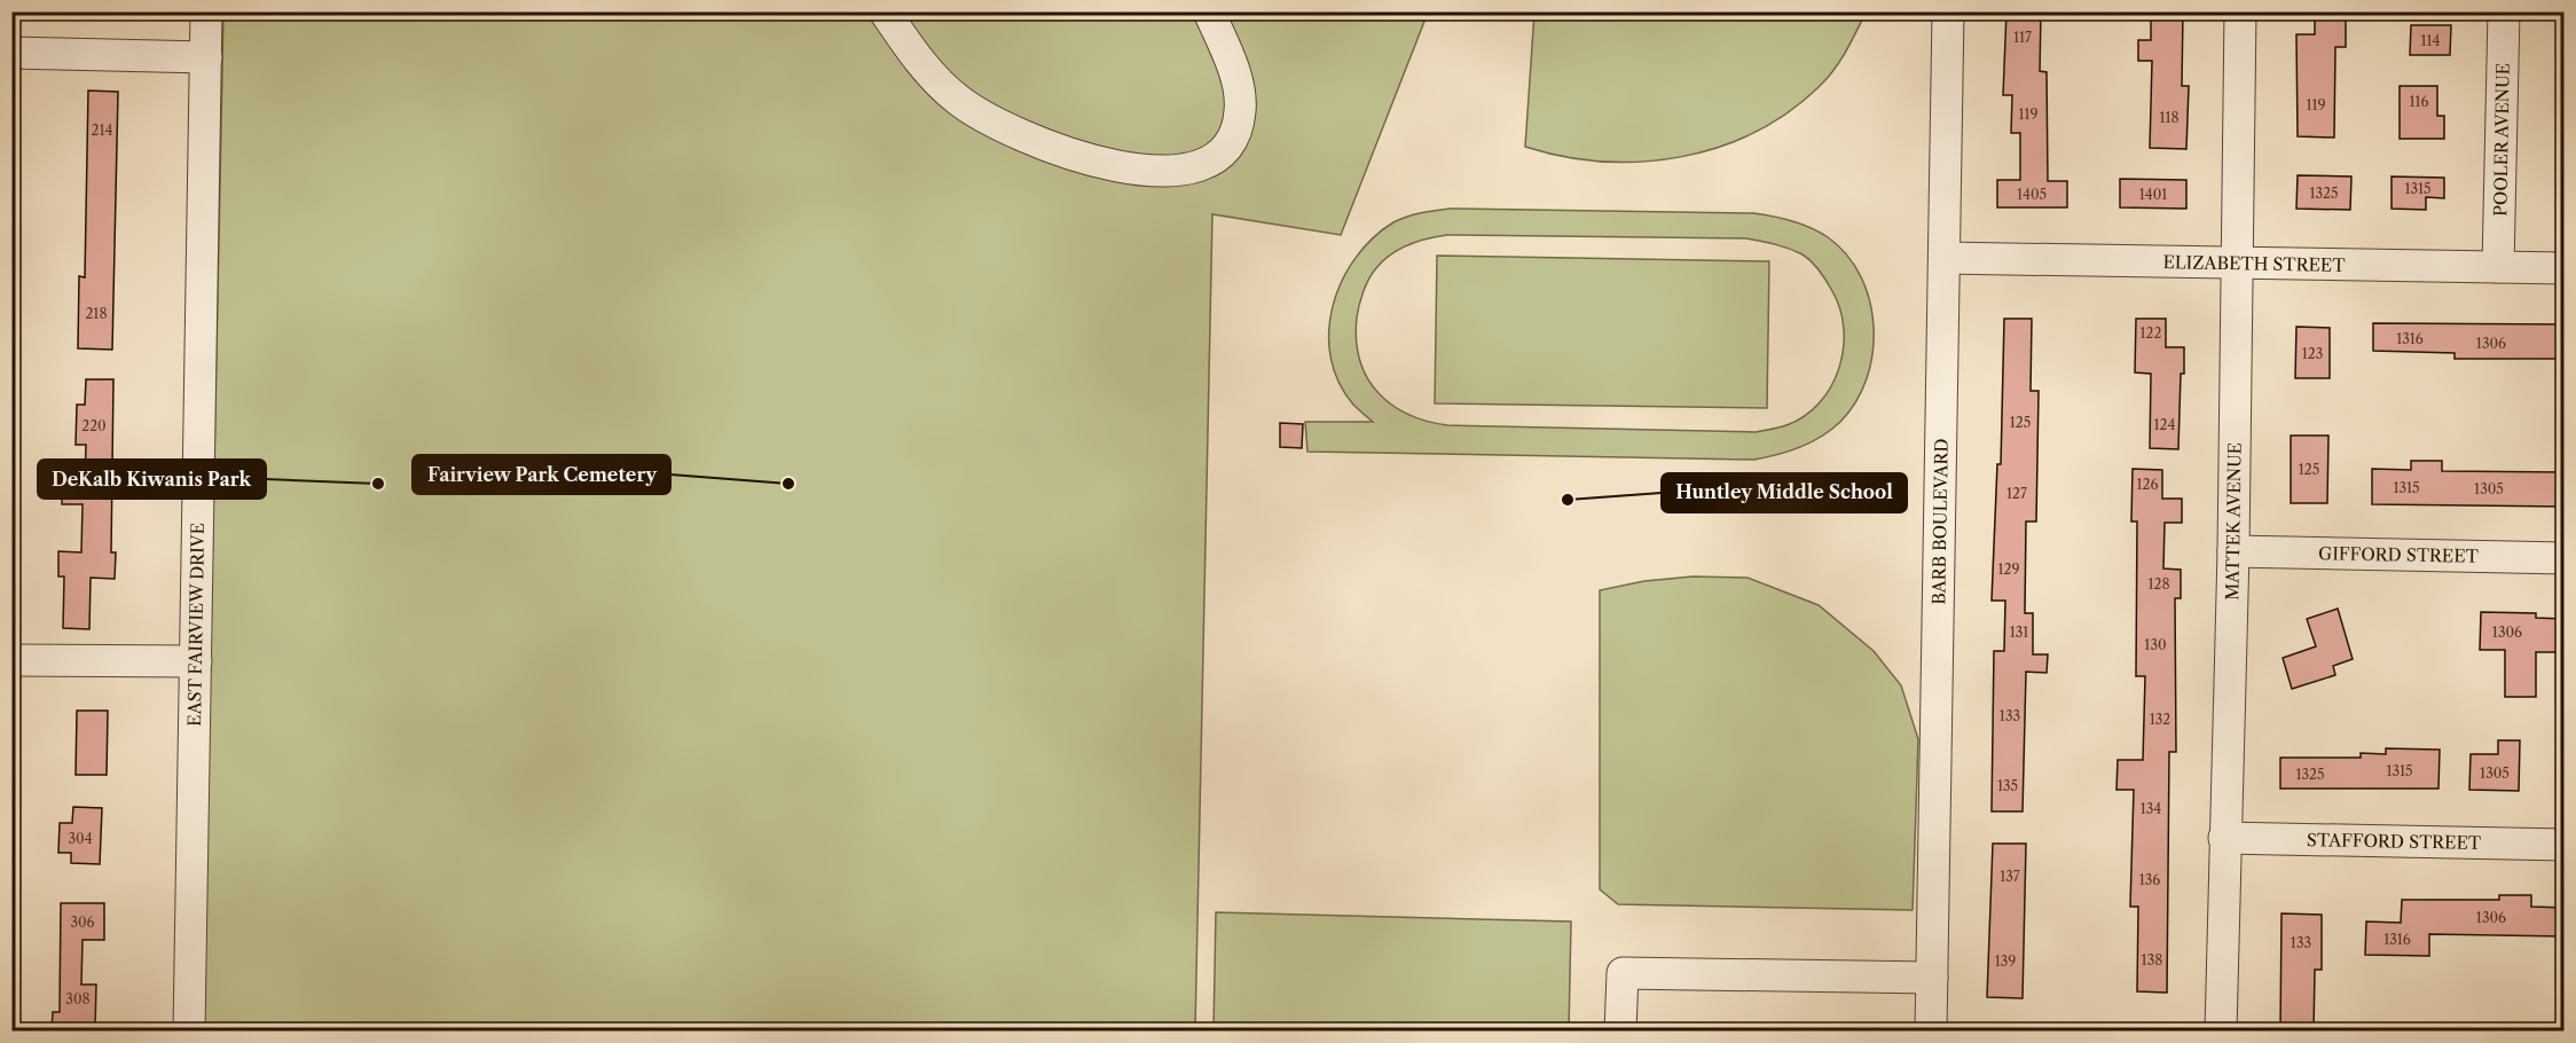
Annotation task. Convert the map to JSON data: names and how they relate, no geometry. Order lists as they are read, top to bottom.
{
  "streets": {
    "street": [
      "POOLER AVENUE",
      "ELIZABETH STREET",
      "BARB BOULEVARD",
      "MATTEK AVENUE",
      "GIFFORD STREET",
      "EAST FAIRVIEW DRIVE",
      "STAFFORD STREET"
    ]
  },
  "crossings": [
    ["POOLER AVENUE", "ELIZABETH STREET"],
    ["ELIZABETH STREET", "BARB BOULEVARD"],
    ["ELIZABETH STREET", "MATTEK AVENUE"],
    ["MATTEK AVENUE", "GIFFORD STREET"],
    ["MATTEK AVENUE", "STAFFORD STREET"]
  ],
  "places": ["DeKalb Kiwanis Park", "Fairview Park Cemetery", "Huntley Middle School"],
  "house_numbers": [
    "117",
    "114",
    "116",
    "119",
    "119",
    "118",
    "214",
    "1315",
    "1325",
    "1405",
    "1401",
    "218",
    "122",
    "1316",
    "1306",
    "123",
    "125",
    "124",
    "220",
    "125",
    "126",
    "1315",
    "1305",
    "127",
    "129",
    "128",
    "131",
    "1306",
    "130",
    "133",
    "132",
    "1315",
    "1305",
    "1325",
    "135",
    "134",
    "304",
    "137",
    "136",
    "1306",
    "306",
    "1316",
    "133",
    "138",
    "139",
    "308"
  ]
}
